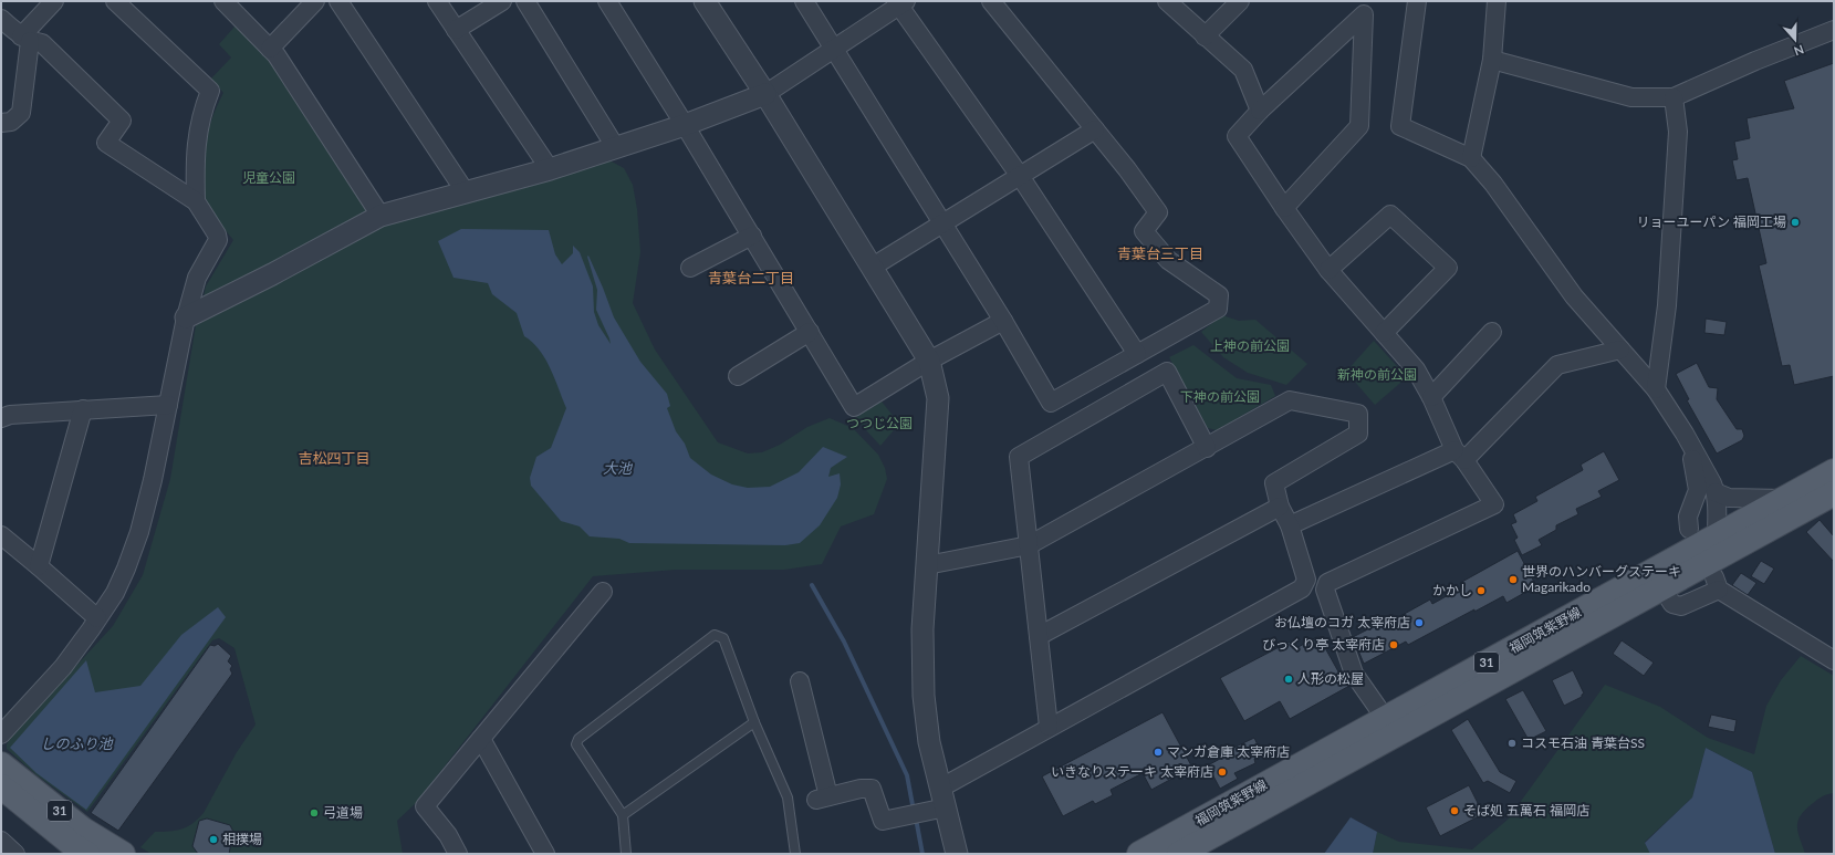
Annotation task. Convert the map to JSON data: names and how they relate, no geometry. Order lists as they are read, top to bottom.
{
  "streets": {
    "main road": ["福岡筑紫野線", "31"]
  },
  "districts": ["青葉台三丁目", "青葉台二丁目", "吉松四丁目"],
  "water": ["大池", "しのふり池"],
  "parks": [
    "児童公園",
    "上神の前公園",
    "新神の前公園",
    "下神の前公園",
    "つつじ公園"
  ],
  "places": [
    "リョーユーパン 福岡工場",
    "世界のハンバーグステーキ Magarikado",
    "かかし",
    "お仏壇のコガ 太宰府店",
    "びっくり亭 太宰府店",
    "人形の松屋",
    "コスモ石油 青葉台SS",
    "マンガ倉庫 太宰府店",
    "いきなりステーキ 太宰府店",
    "そば処 五萬石 福岡店",
    "弓道場",
    "相撲場"
  ],
  "north": "bottom"
}
